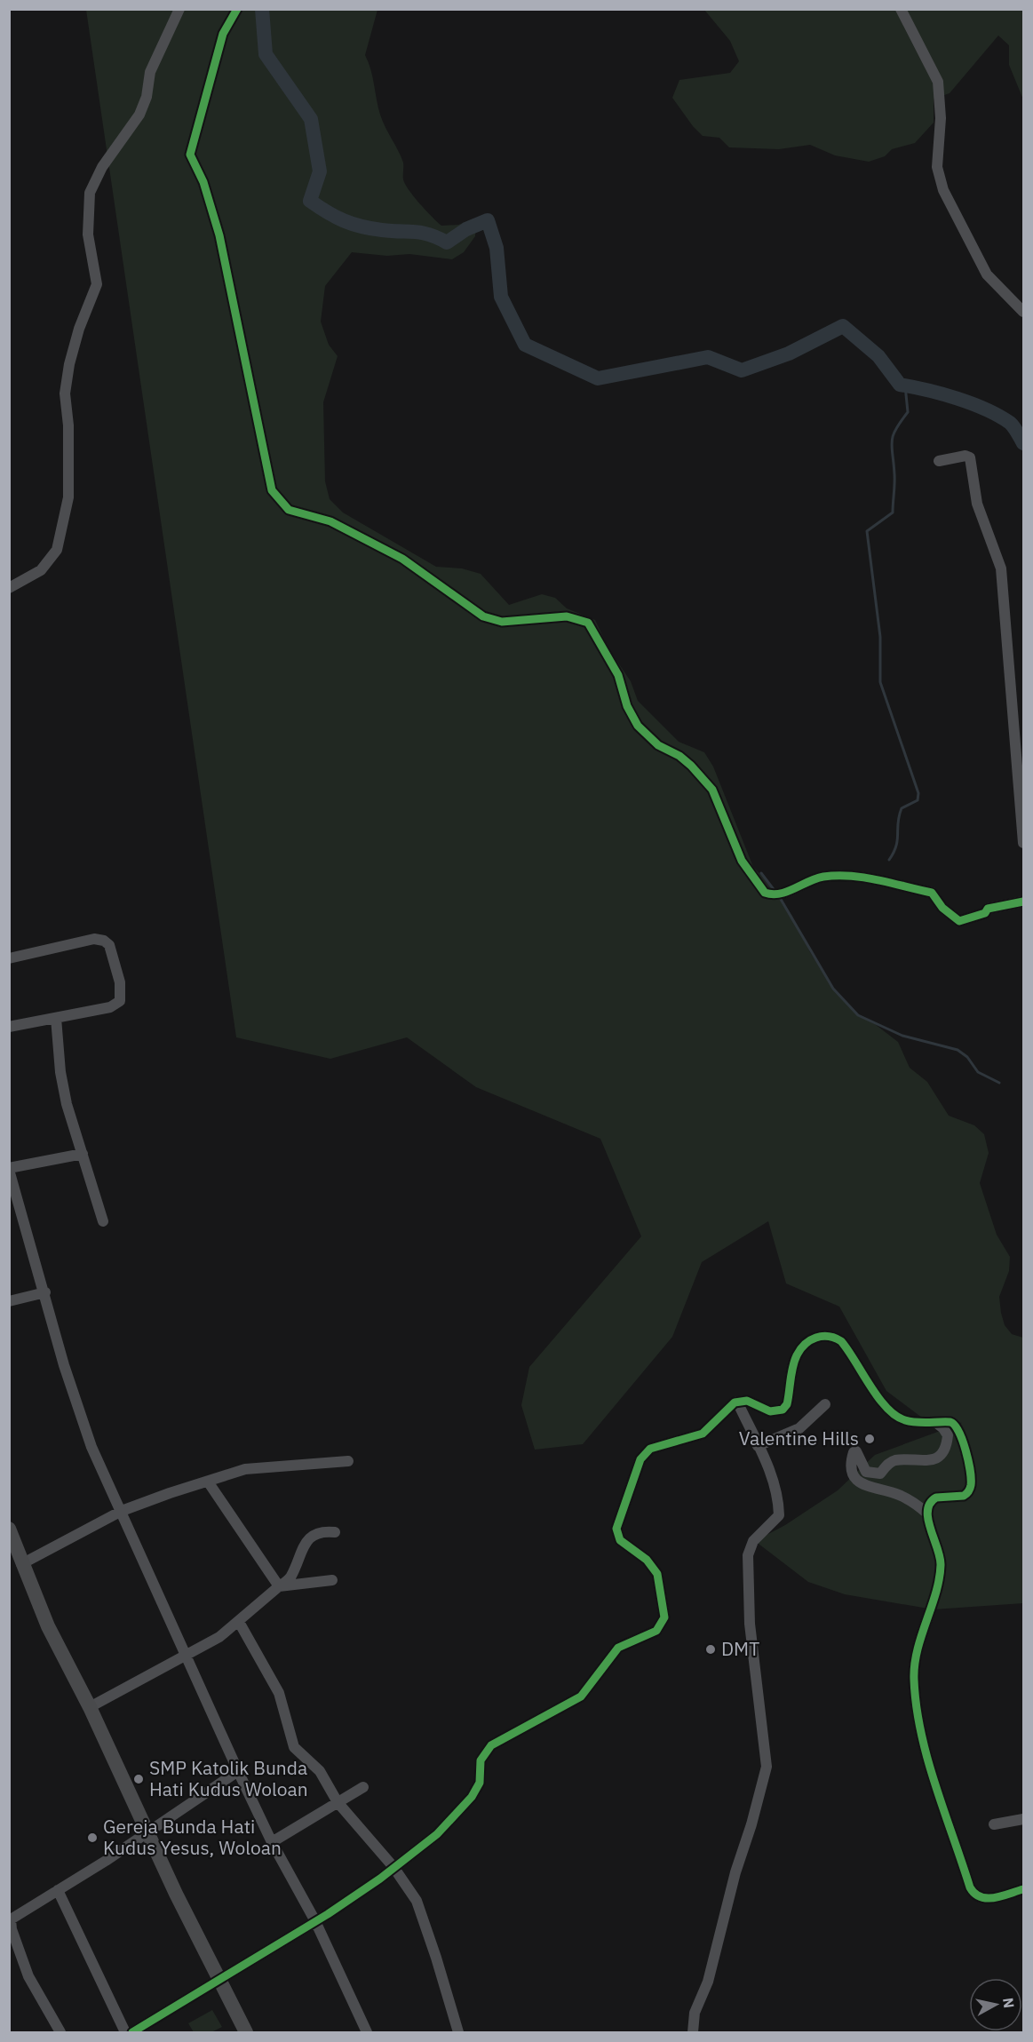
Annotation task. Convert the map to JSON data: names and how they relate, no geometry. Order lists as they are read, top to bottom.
{
  "places": [
    "Valentine Hills",
    "DMT",
    "SMP Katolik Bunda Hati Kudus Woloan",
    "Gereja Bunda Hati Kudus Yesus, Woloan"
  ],
  "north": "right"
}
